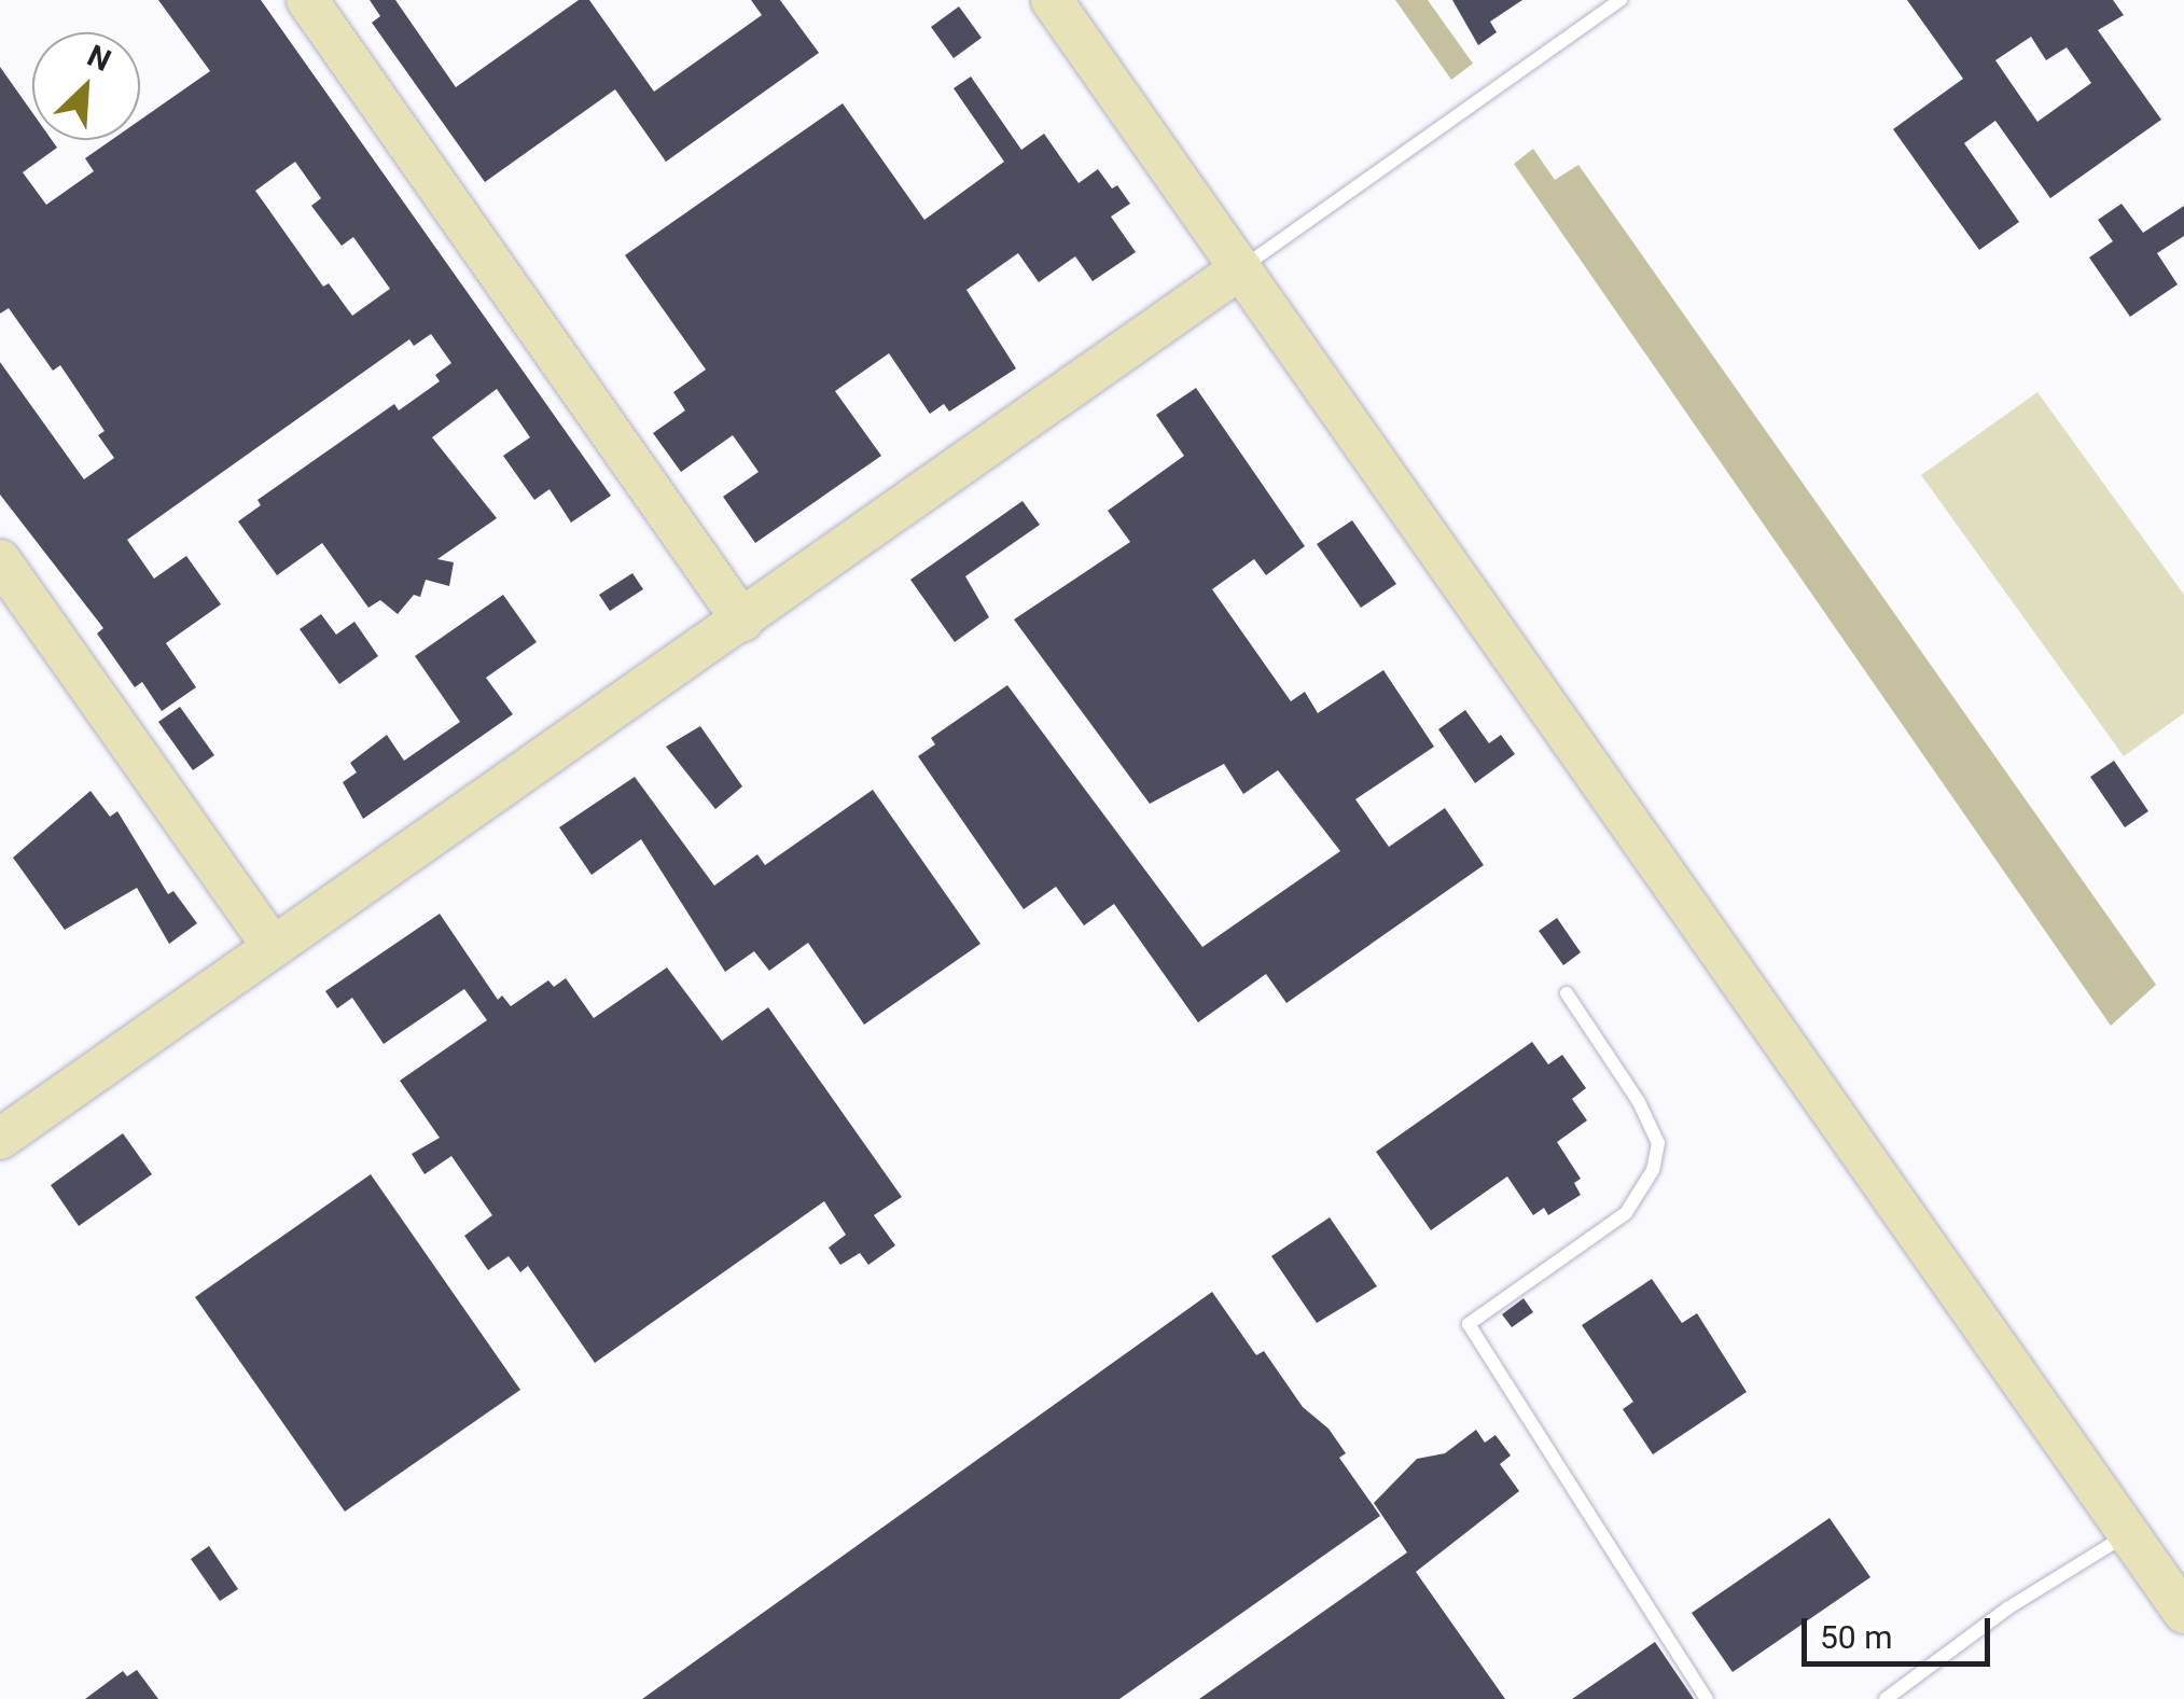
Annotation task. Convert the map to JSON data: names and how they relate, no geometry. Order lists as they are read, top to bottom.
{
  "scale_bar": "50 m",
  "north": "top right"
}
